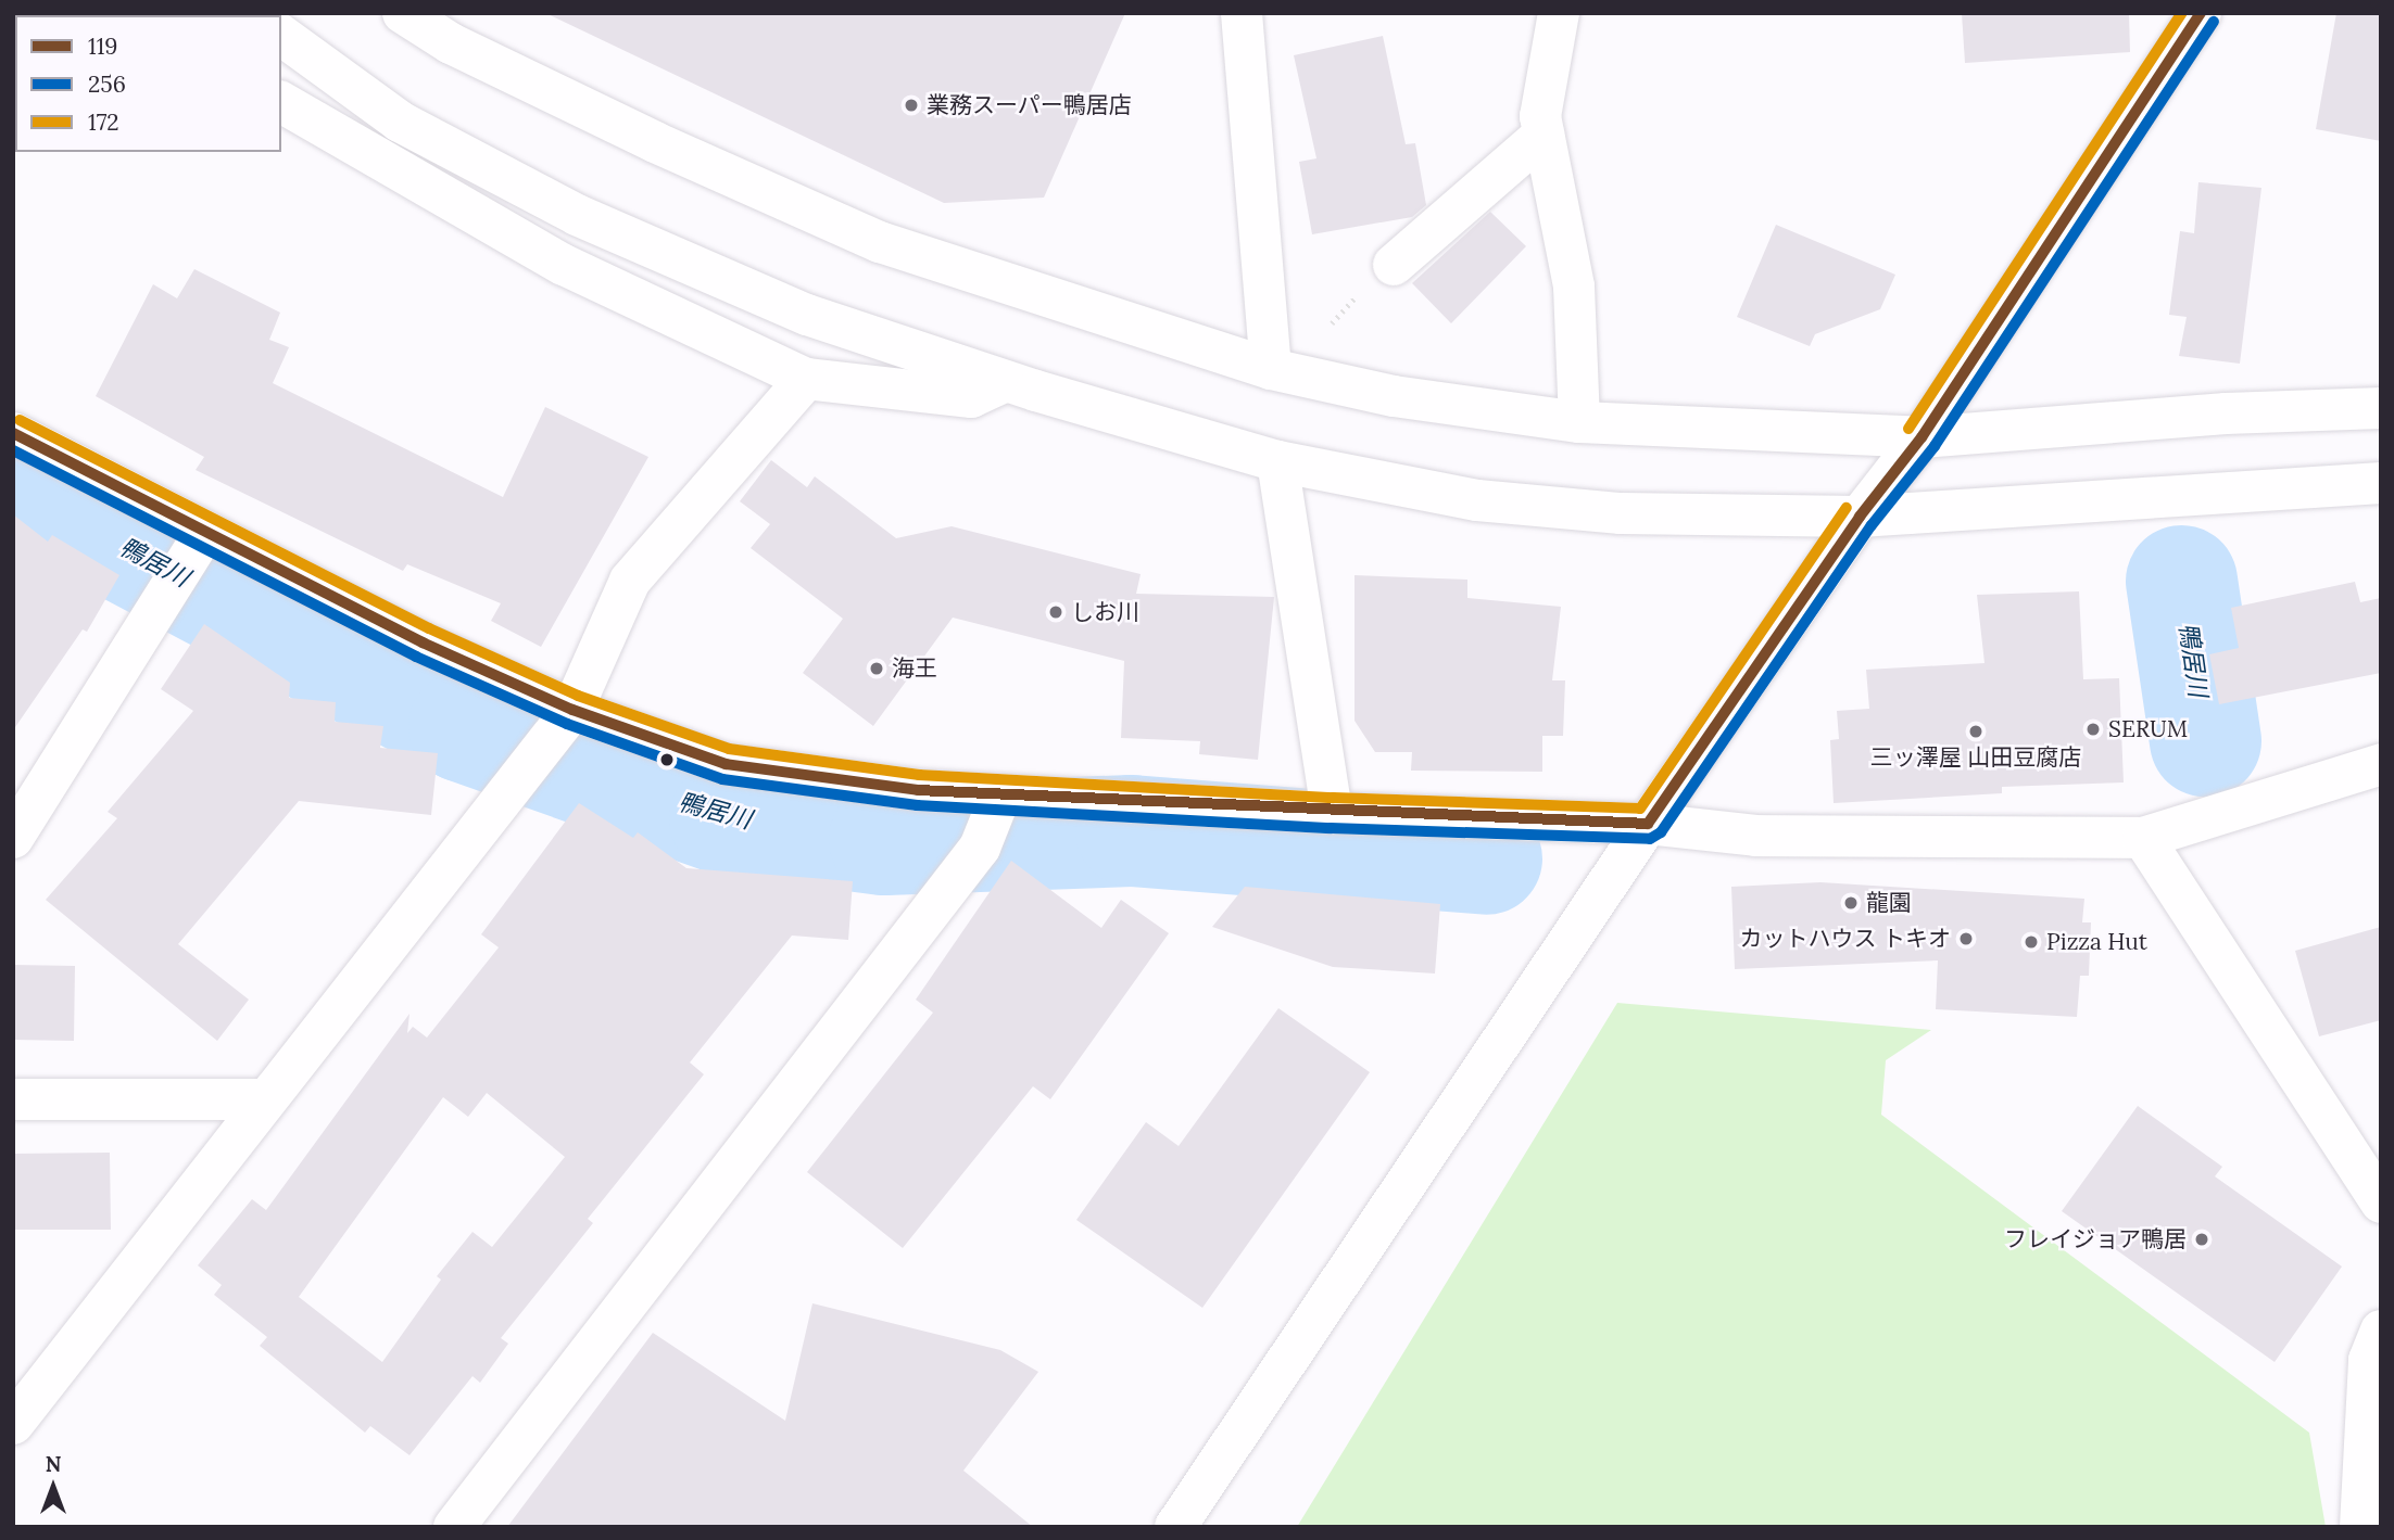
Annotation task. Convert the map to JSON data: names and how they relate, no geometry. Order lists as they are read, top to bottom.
{
  "water": ["鴨居川"],
  "places": [
    "業務スーパー鴨居店",
    "しお川",
    "海王",
    "SERUM",
    "三ッ澤屋 山田豆腐店",
    "龍園",
    "カットハウス トキオ",
    "Pizza Hut",
    "フレイジョア鴨居"
  ],
  "lines": ["transit line 119", "transit line 172", "transit line 256"],
  "legend": ["119", "256", "172"],
  "north": "top"
}
